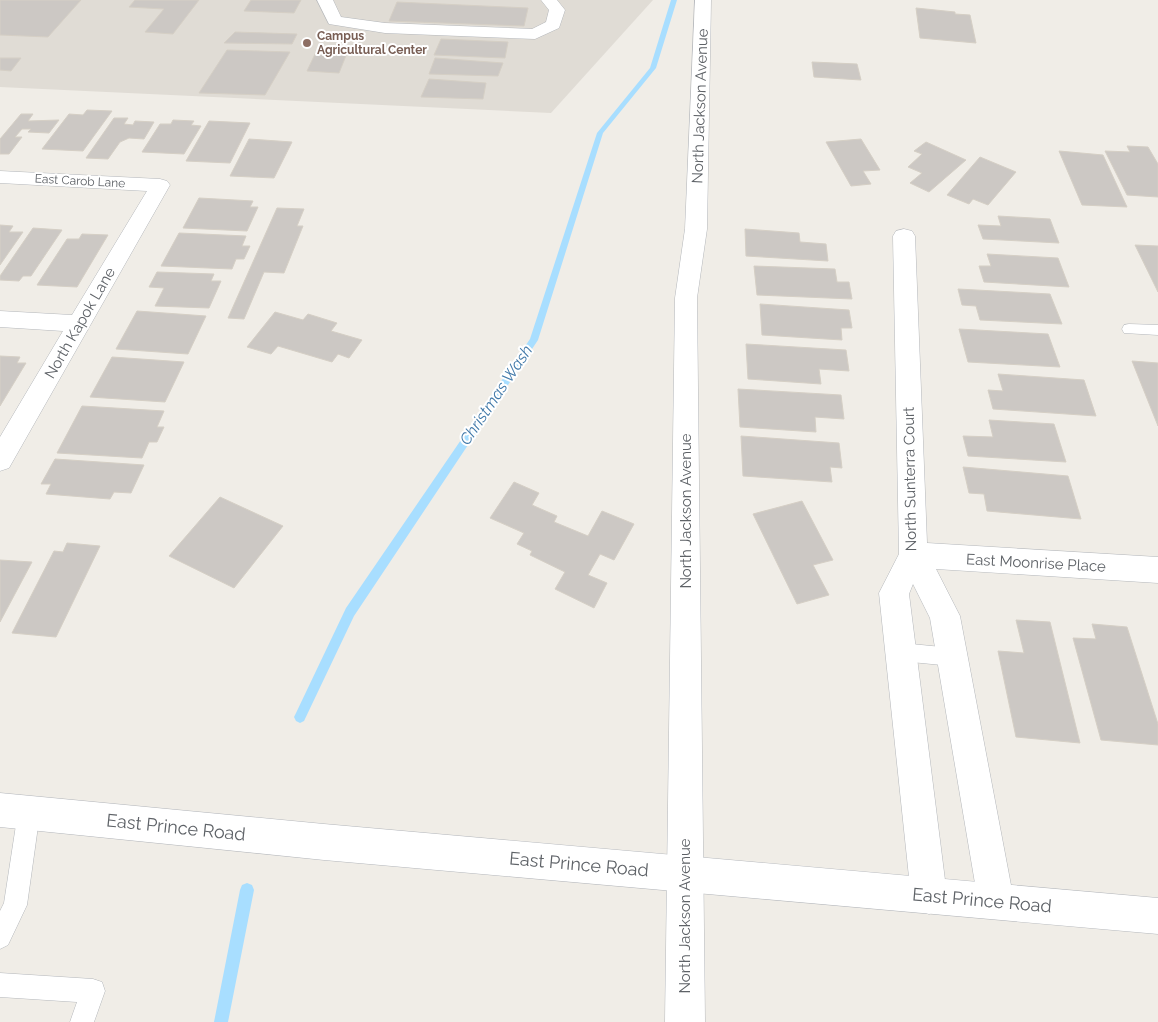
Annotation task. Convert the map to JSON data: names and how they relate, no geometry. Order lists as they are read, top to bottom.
{
  "streets": {
    "street": [
      "North Jackson Avenue",
      "East Carob Lane",
      "North Kapok Lane",
      "North Sunterra Court",
      "East Moonrise Place",
      "East Prince Road"
    ]
  },
  "crossings": [
    ["North Jackson Avenue", "East Prince Road"],
    ["East Carob Lane", "North Kapok Lane"],
    ["North Sunterra Court", "East Moonrise Place"],
    ["North Sunterra Court", "East Prince Road"]
  ],
  "water": ["Christmas Wash"],
  "places": ["Campus Agricultural Center"]
}
